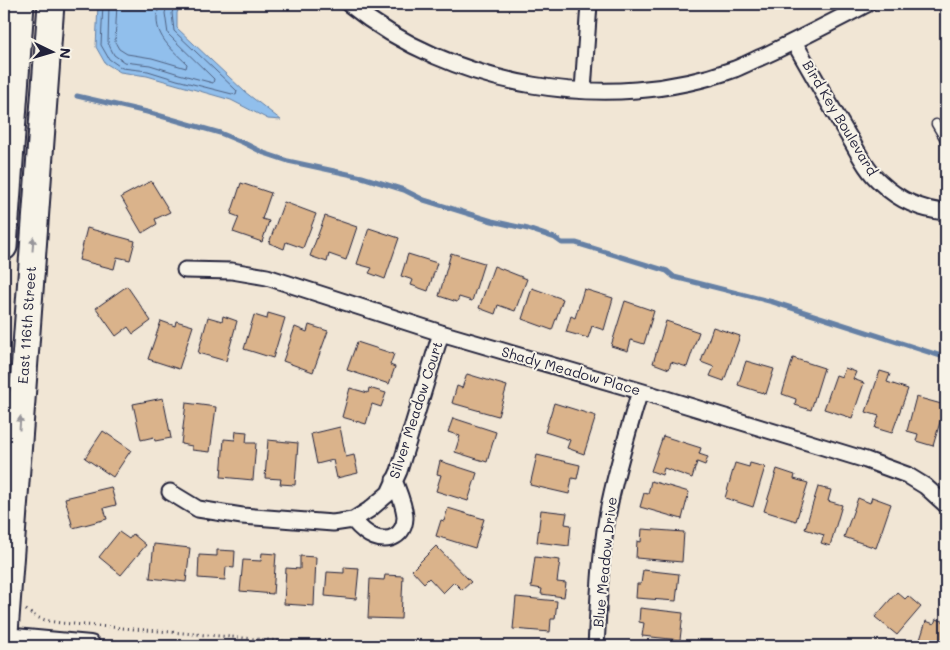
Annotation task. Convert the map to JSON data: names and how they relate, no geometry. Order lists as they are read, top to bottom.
{
  "streets": {
    "main road": ["East 116th Street"],
    "street": [
      "Bird Key Boulevard",
      "Shady Meadow Place",
      "Silver Meadow Court",
      "Blue Meadow Drive"
    ]
  },
  "crossings": [
    ["Shady Meadow Place", "Silver Meadow Court"],
    ["Shady Meadow Place", "Blue Meadow Drive"]
  ],
  "north": "right"
}
